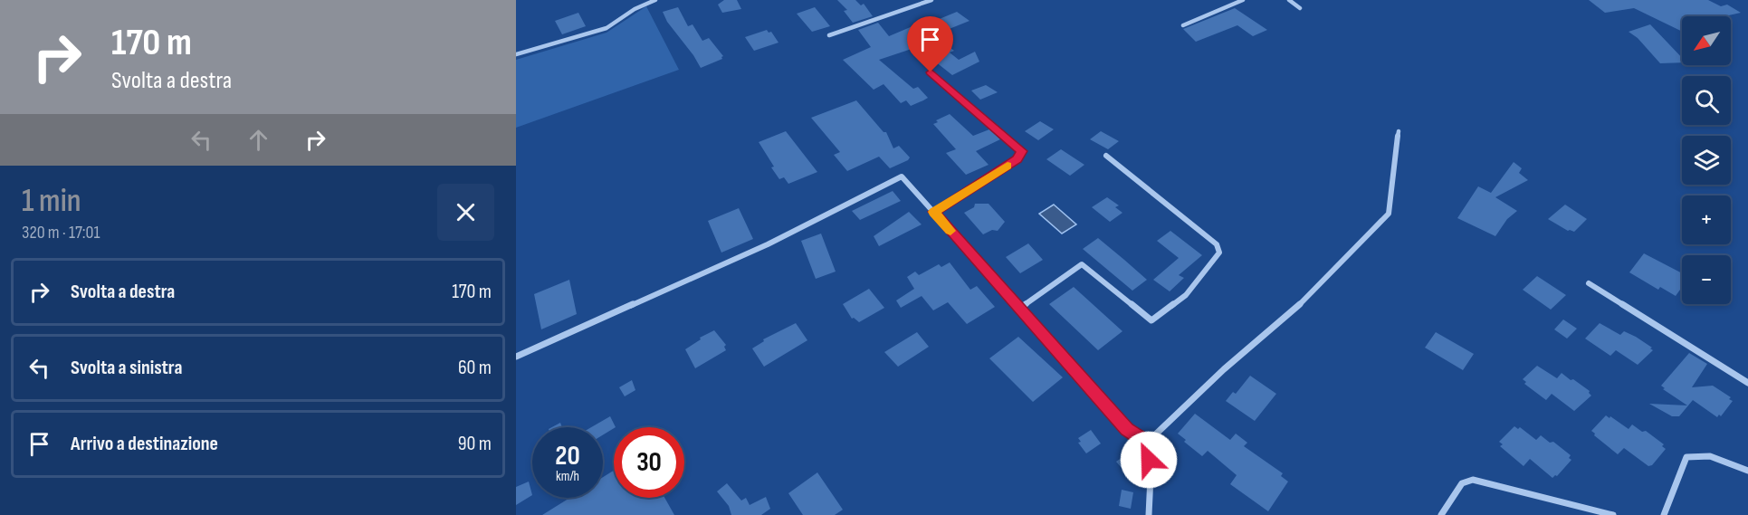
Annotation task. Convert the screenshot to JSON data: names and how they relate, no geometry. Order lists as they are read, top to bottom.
{
  "north": "bottom left",
  "page": {
    "turn": ["170 m", "Svolta a destra"],
    "map_buttons": ["+", "−"],
    "heading": ["1 min", "320 m · 17:01"],
    "list": [
      {
        "name": "Svolta a destra",
        "value": "170 m"
      },
      {
        "name": "Svolta a sinistra",
        "value": "60 m"
      },
      {
        "name": "Arrivo a destinazione",
        "value": "90 m"
      }
    ],
    "speed": "20 km/h",
    "limit": "30"
  }
}
